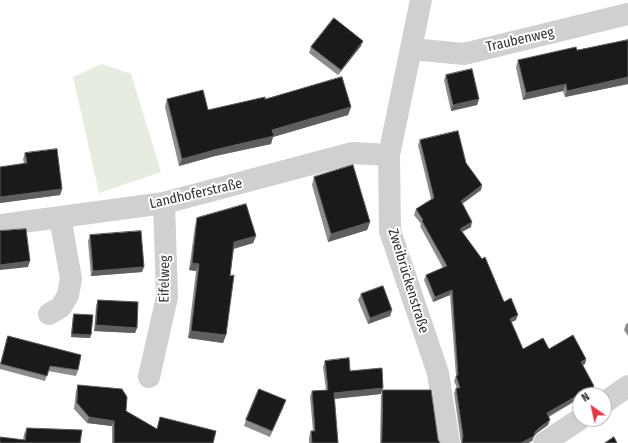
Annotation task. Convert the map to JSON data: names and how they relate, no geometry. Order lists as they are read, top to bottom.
{
  "streets": {
    "street": [
      "Traubenweg",
      "Landhoferstraße",
      "Eifelweg",
      "Zweibrückenstraße"
    ]
  },
  "crossings": [
    ["Traubenweg", "Zweibrückenstraße"],
    ["Landhoferstraße", "Eifelweg"],
    ["Landhoferstraße", "Zweibrückenstraße"]
  ],
  "north": "top left"
}
